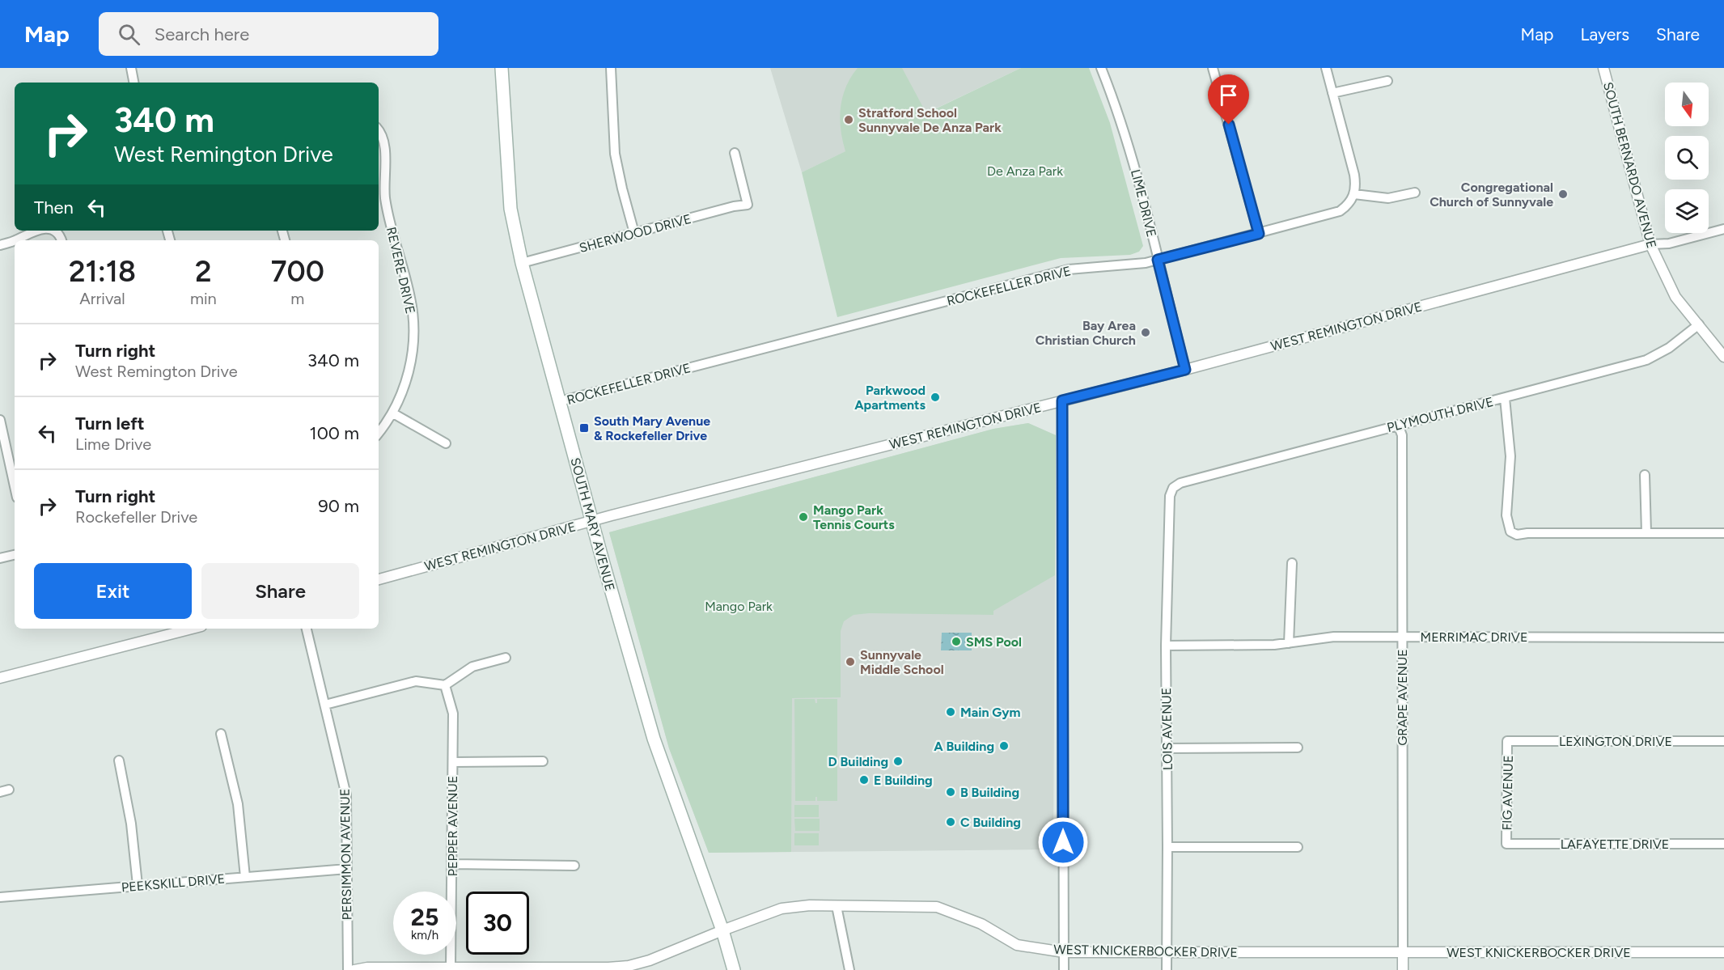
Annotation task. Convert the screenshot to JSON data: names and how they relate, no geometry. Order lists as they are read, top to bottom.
{
  "streets": {
    "main road": ["SOUTH MARY AVENUE"],
    "street": [
      "SOUTH BERNARDO AVENUE",
      "LIME DRIVE",
      "SHERWOOD DRIVE",
      "REVERE DRIVE",
      "ROCKEFELLER DRIVE",
      "WEST REMINGTON DRIVE",
      "PLYMOUTH DRIVE",
      "MERRIMAC DRIVE",
      "GRAPE AVENUE",
      "LOIS AVENUE",
      "LEXINGTON DRIVE",
      "FIG AVENUE",
      "PEPPER AVENUE",
      "LAFAYETTE DRIVE",
      "PERSIMMON AVENUE",
      "PEEKSKILL DRIVE",
      "WEST KNICKERBOCKER DRIVE"
    ]
  },
  "crossings": [
    ["SOUTH BERNARDO AVENUE", "WEST REMINGTON DRIVE"],
    ["SOUTH BERNARDO AVENUE", "PLYMOUTH DRIVE"],
    ["LIME DRIVE", "ROCKEFELLER DRIVE"],
    ["LIME DRIVE", "WEST REMINGTON DRIVE"],
    ["SHERWOOD DRIVE", "SOUTH MARY AVENUE"],
    ["ROCKEFELLER DRIVE", "SOUTH MARY AVENUE"],
    ["WEST REMINGTON DRIVE", "SOUTH MARY AVENUE"],
    ["PLYMOUTH DRIVE", "GRAPE AVENUE"],
    ["PLYMOUTH DRIVE", "LOIS AVENUE"],
    ["SOUTH MARY AVENUE", "WEST KNICKERBOCKER DRIVE"],
    ["MERRIMAC DRIVE", "GRAPE AVENUE"],
    ["MERRIMAC DRIVE", "LOIS AVENUE"],
    ["GRAPE AVENUE", "WEST KNICKERBOCKER DRIVE"],
    ["LOIS AVENUE", "WEST KNICKERBOCKER DRIVE"],
    ["LEXINGTON DRIVE", "FIG AVENUE"],
    ["FIG AVENUE", "LAFAYETTE DRIVE"],
    ["PEPPER AVENUE", "WEST KNICKERBOCKER DRIVE"],
    ["PERSIMMON AVENUE", "PEEKSKILL DRIVE"]
  ],
  "parks": ["De Anza Park", "Mango Park"],
  "places": {
    "other": [
      "Stratford School Sunnyvale De Anza Park",
      "Congregational Church of Sunnyvale",
      "Bay Area Christian Church",
      "Parkwood Apartments",
      "Mango Park Tennis Courts",
      "SMS Pool",
      "Sunnyvale Middle School",
      "Main Gym",
      "A Building",
      "D Building",
      "E Building",
      "B Building",
      "C Building"
    ],
    "transit": ["South Mary Avenue & Rockefeller Drive"]
  },
  "north": "bottom",
  "page": {
    "header": "Map",
    "search": "Search here",
    "nav": ["Map", "Layers", "Share"],
    "turn": ["340 m", "West Remington Drive"],
    "then": "Then",
    "eta": [
      "21:18",
      "Arrival",
      "2",
      "min",
      "700",
      "m"
    ],
    "list": [
      {
        "name": "Turn right",
        "note": "West Remington Drive",
        "value": "340 m"
      },
      {
        "name": "Turn left",
        "note": "Lime Drive",
        "value": "100 m"
      },
      {
        "name": "Turn right",
        "note": "Rockefeller Drive",
        "value": "90 m"
      }
    ],
    "buttons": ["Exit", "Share"],
    "speed": "25 km/h",
    "limit": "30"
  }
}
